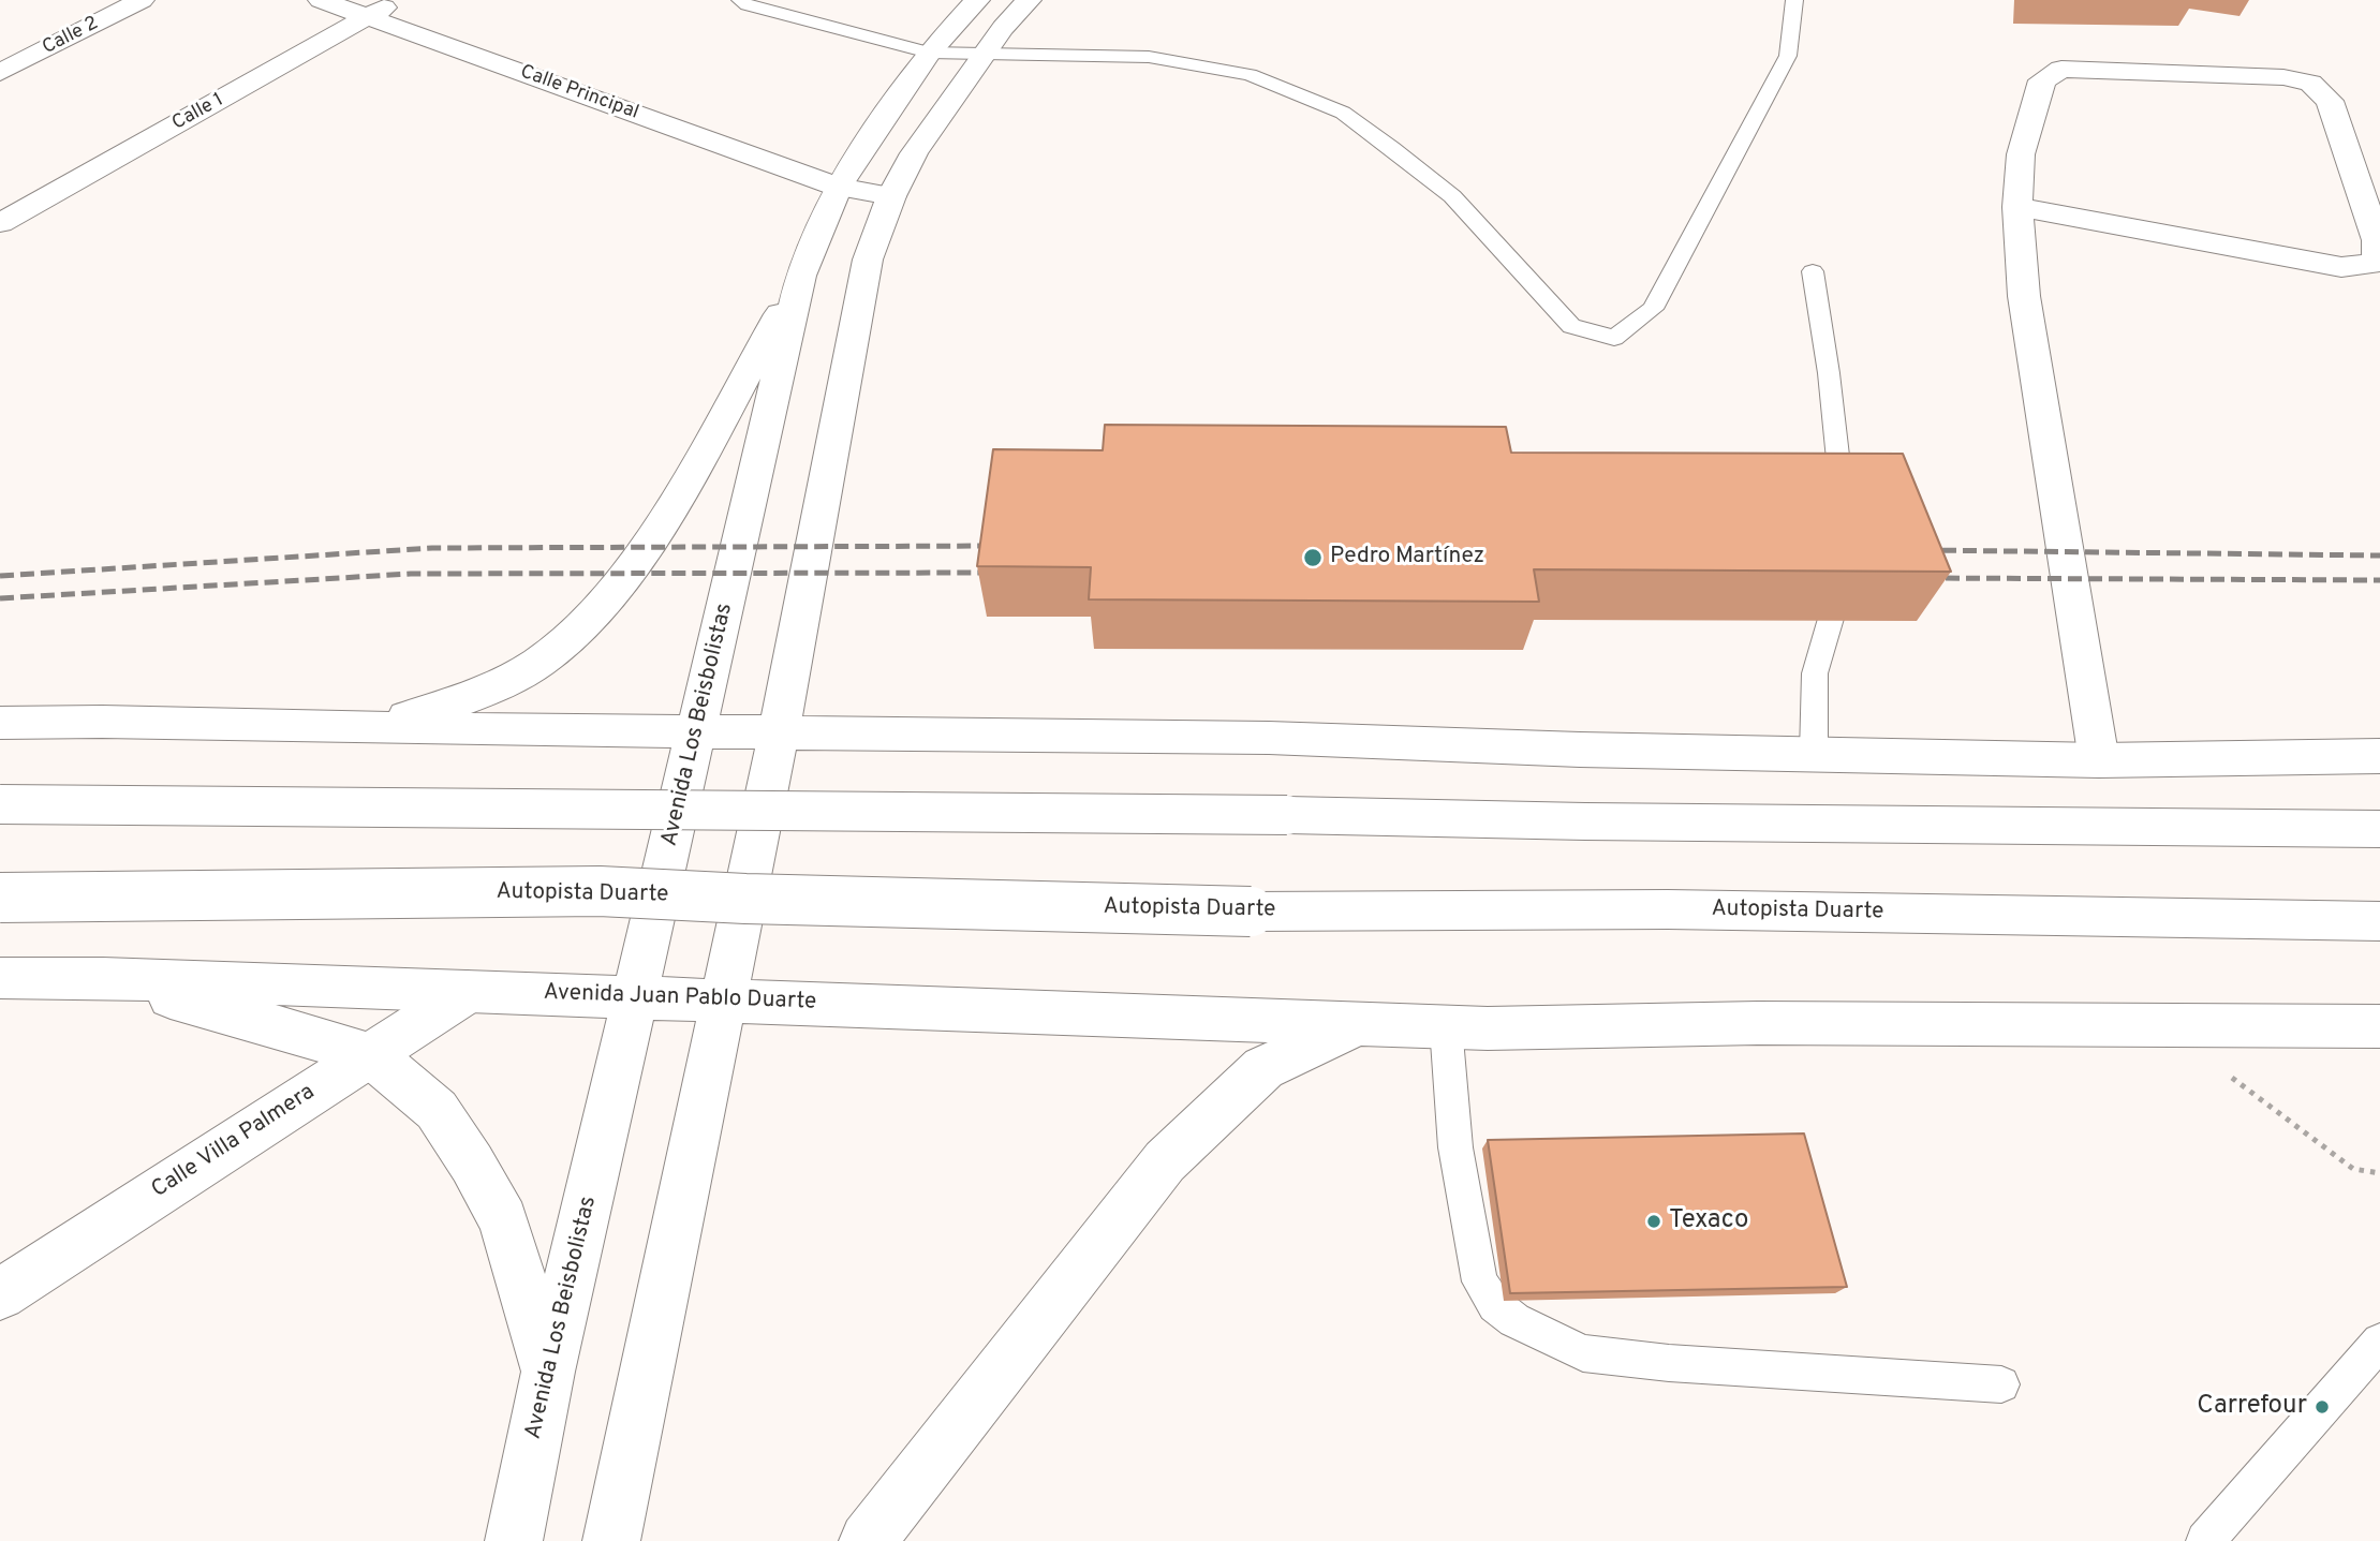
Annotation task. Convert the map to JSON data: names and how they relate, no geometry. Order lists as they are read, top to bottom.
{
  "streets": {
    "main road": [
      "Calle 2",
      "Calle Principal",
      "Calle 1",
      "Avenida Los Beisbolistas",
      "Autopista Duarte",
      "Avenida Juan Pablo Duarte",
      "Calle Villa Palmera"
    ]
  },
  "crossings": [
    ["Calle Principal", "Calle 1"],
    ["Calle Principal", "Avenida Los Beisbolistas"],
    ["Avenida Los Beisbolistas", "Avenida Juan Pablo Duarte"],
    ["Avenida Juan Pablo Duarte", "Calle Villa Palmera"]
  ],
  "places": ["Pedro Martínez", "Texaco", "Carrefour"]
}
